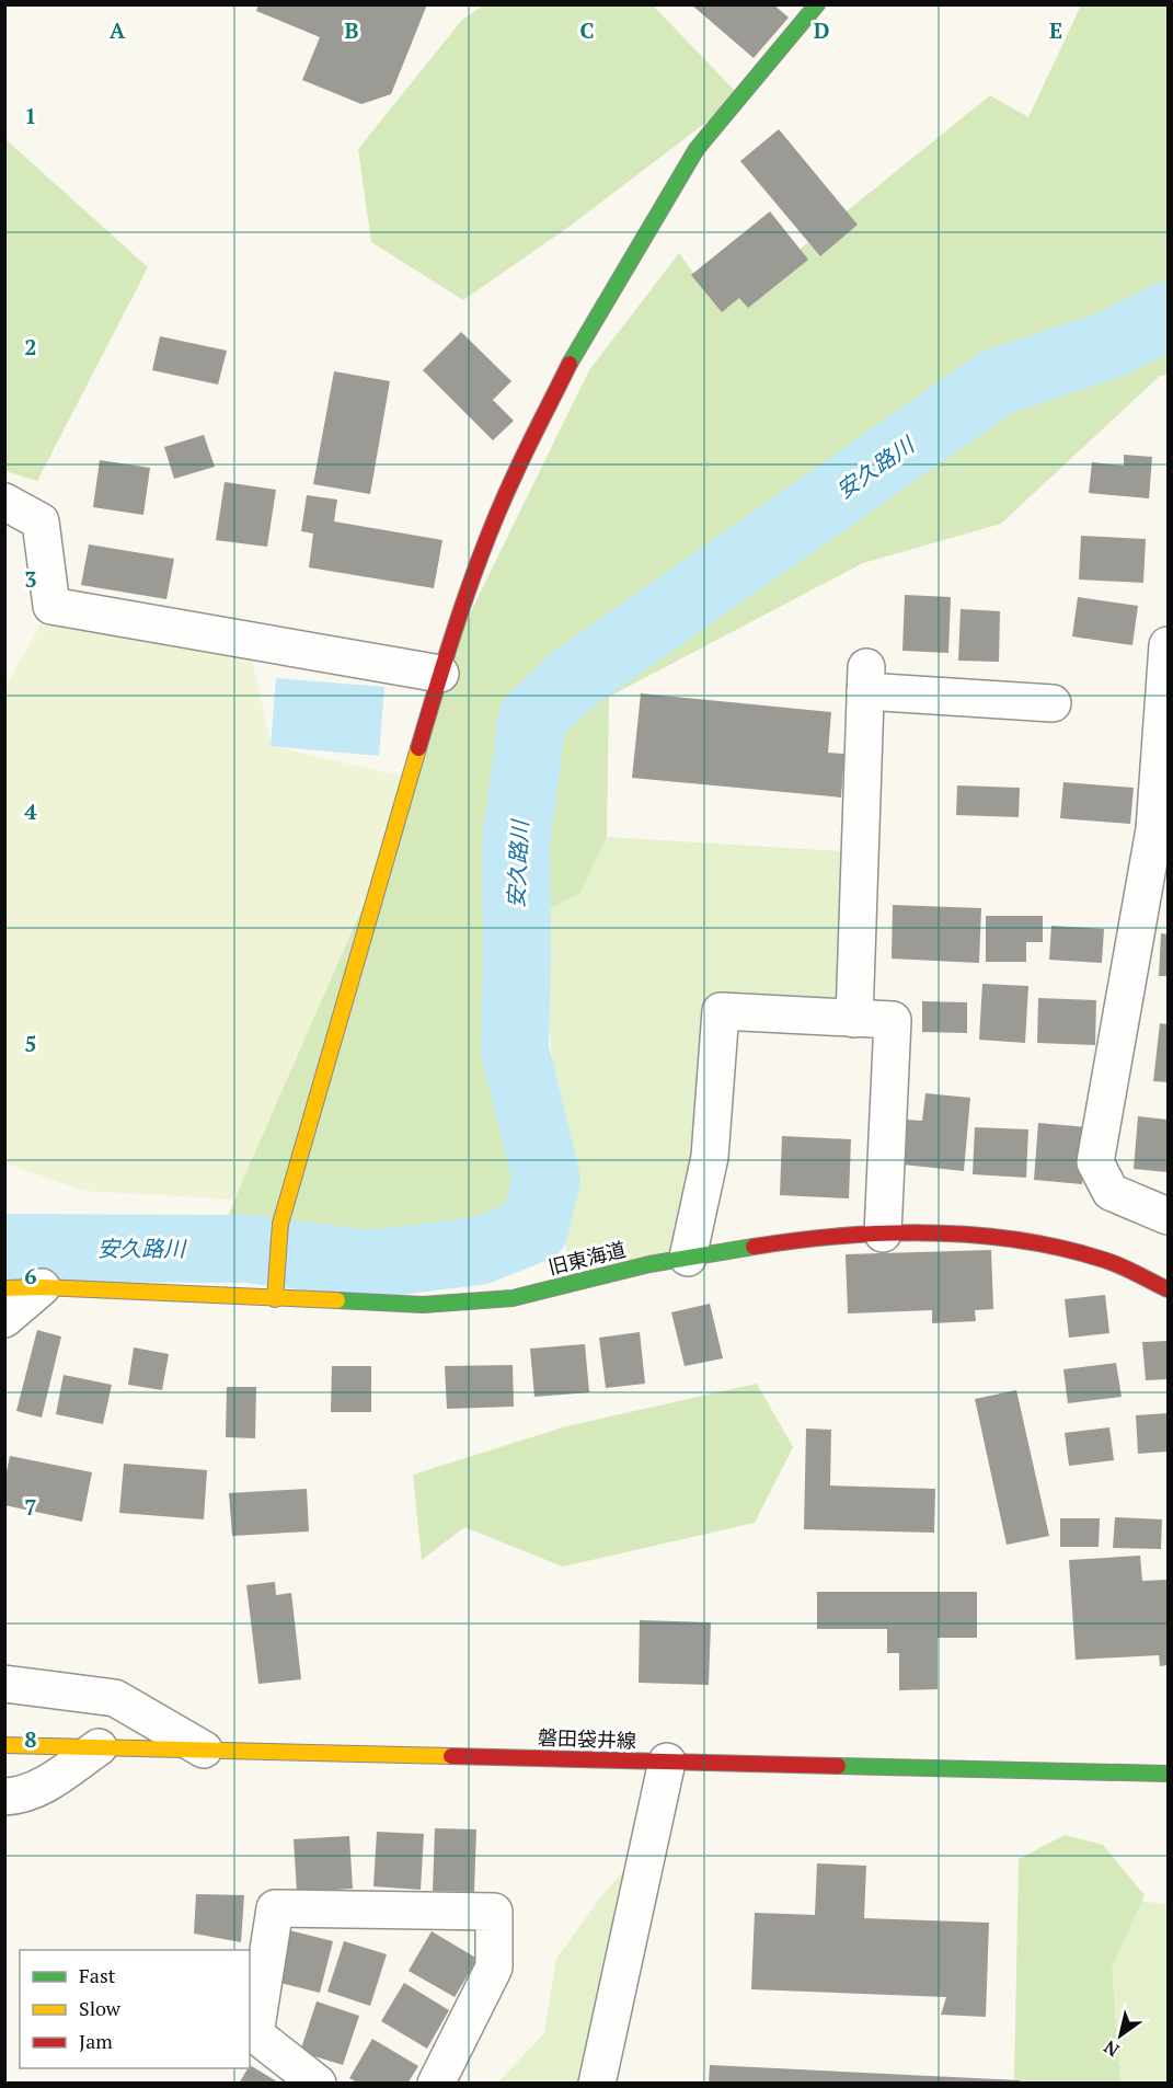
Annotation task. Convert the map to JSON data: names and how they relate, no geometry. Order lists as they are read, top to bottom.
{
  "streets": {
    "street": ["旧東海道", "磐田袋井線"]
  },
  "water": ["安久路川"],
  "legend": ["Fast", "Slow", "Jam"],
  "north": "bottom left",
  "grid": {
    "columns": [
      "A",
      "B",
      "C",
      "D",
      "E"
    ],
    "rows": [
      "1",
      "2",
      "3",
      "4",
      "5",
      "6",
      "7",
      "8"
    ]
  }
}
